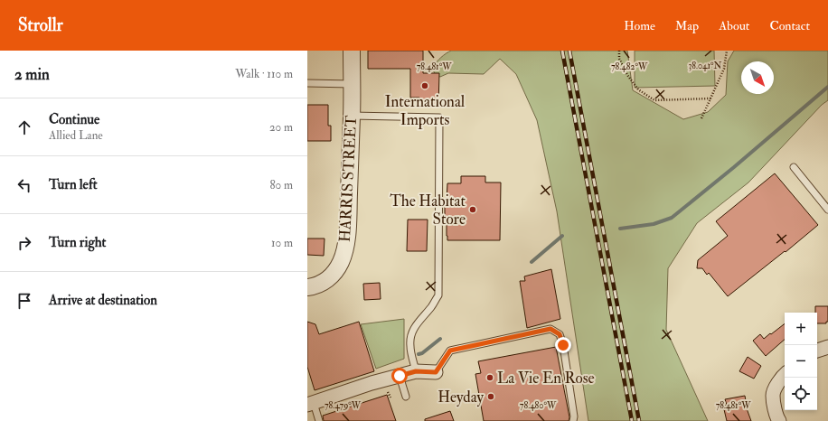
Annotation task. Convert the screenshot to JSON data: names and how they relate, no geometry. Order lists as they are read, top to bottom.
{
  "streets": {
    "street": ["HARRIS STREET"]
  },
  "places": [
    "International Imports",
    "The Habitat Store",
    "La Vie En Rose",
    "Heyday"
  ],
  "north": "bottom right",
  "page": {
    "header": "Strollr",
    "nav": [
      "Home",
      "Map",
      "About",
      "Contact"
    ],
    "heading": ["2 min", "Walk · 110 m"],
    "list": [
      ["Continue", "Allied Lane", "20 m"],
      ["Turn left", "80 m"],
      ["Turn right", "10 m"],
      "Arrive at destination"
    ],
    "map_buttons": ["+", "−"]
  },
  "coordinates": [
    "38.041°N",
    "78.481°W",
    "78.482°W",
    "78.479°W",
    "78.480°W"
  ]
}
